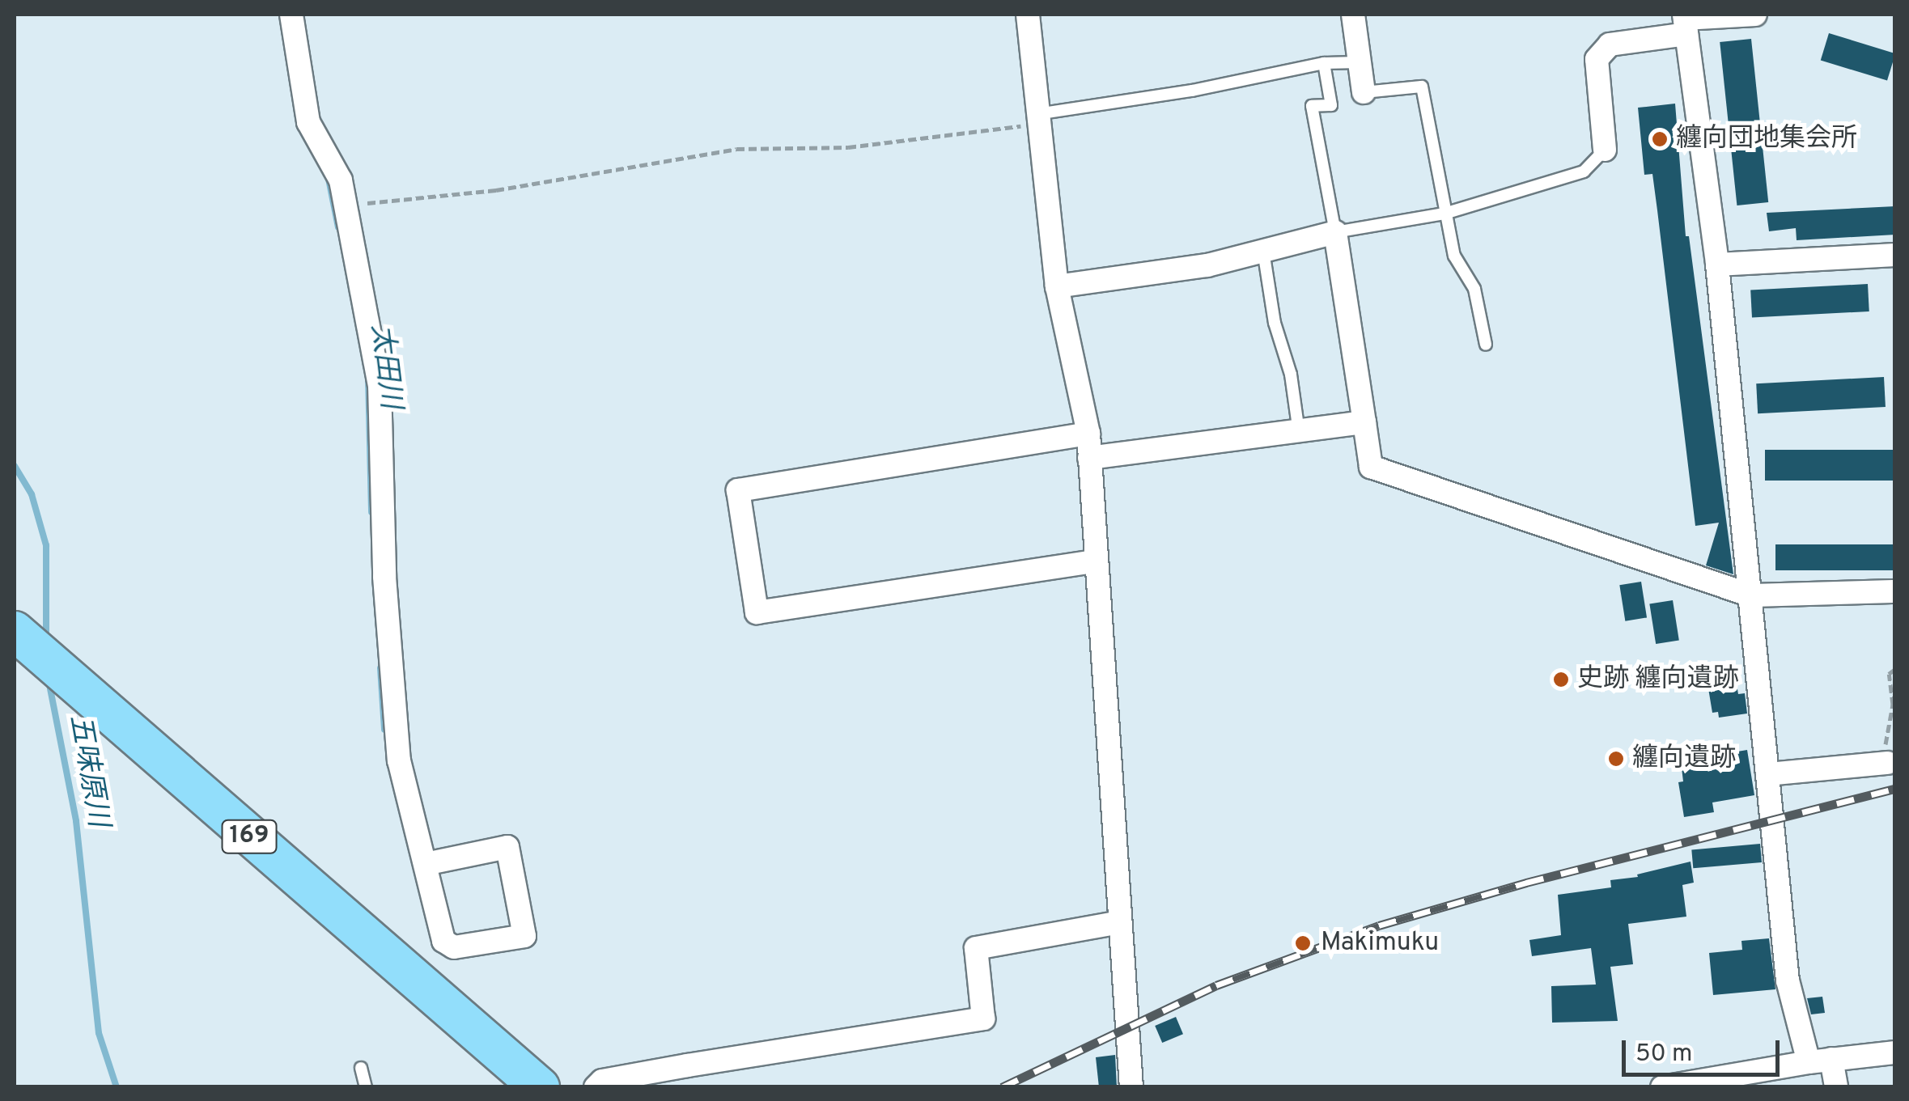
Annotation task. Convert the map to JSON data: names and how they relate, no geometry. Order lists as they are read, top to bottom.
{
  "streets": {
    "highway": ["169"]
  },
  "water": ["太田川", "五味原川"],
  "places": [
    "纏向団地集会所",
    "史跡 纏向遺跡",
    "纏向遺跡",
    "Makimuku"
  ],
  "scale_bar": "50 m"
}
